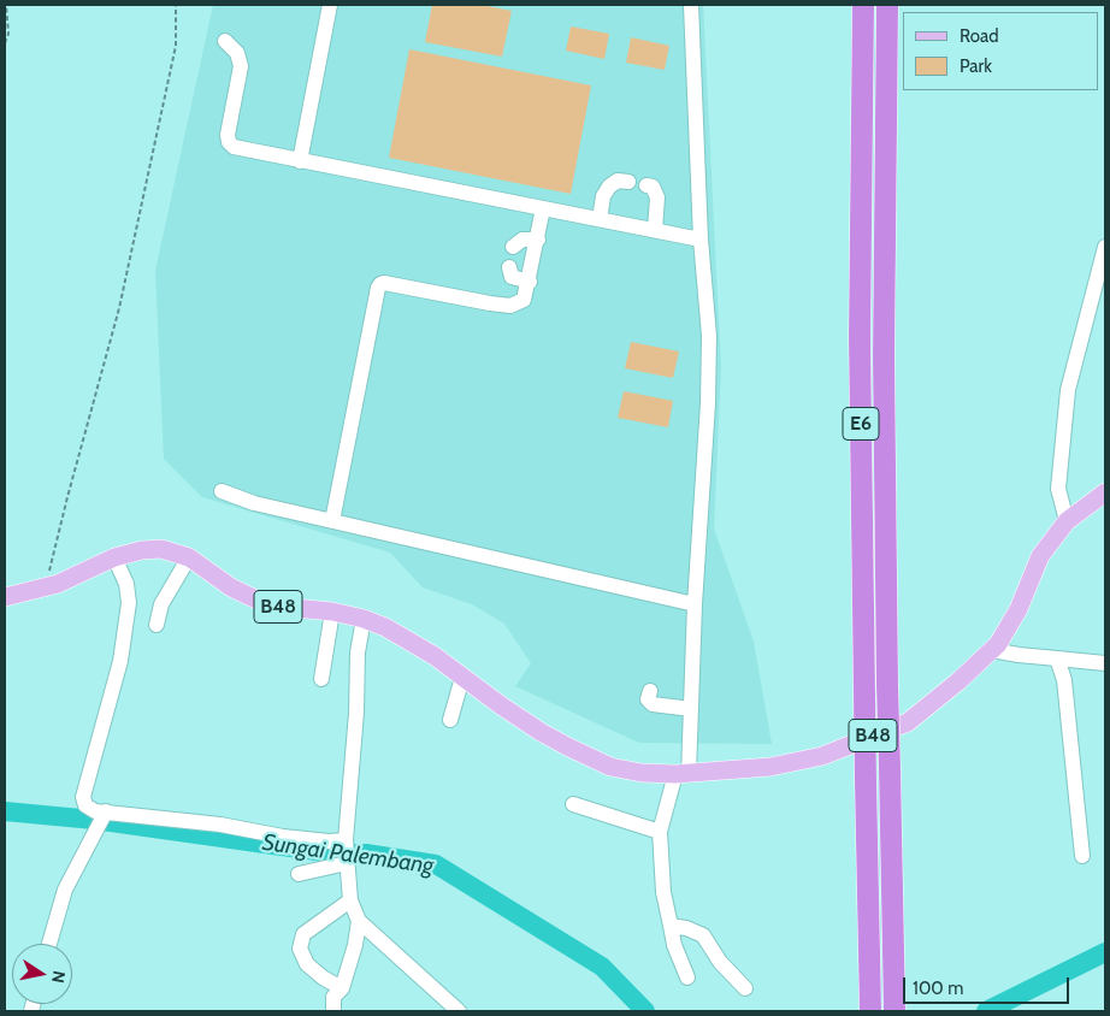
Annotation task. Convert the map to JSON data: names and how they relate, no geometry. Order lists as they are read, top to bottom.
{
  "streets": {
    "highway": ["E6"],
    "main road": ["B48"]
  },
  "water": ["Sungai Palembang"],
  "legend": ["Road", "Park"],
  "scale_bar": "100 m",
  "north": "right"
}
